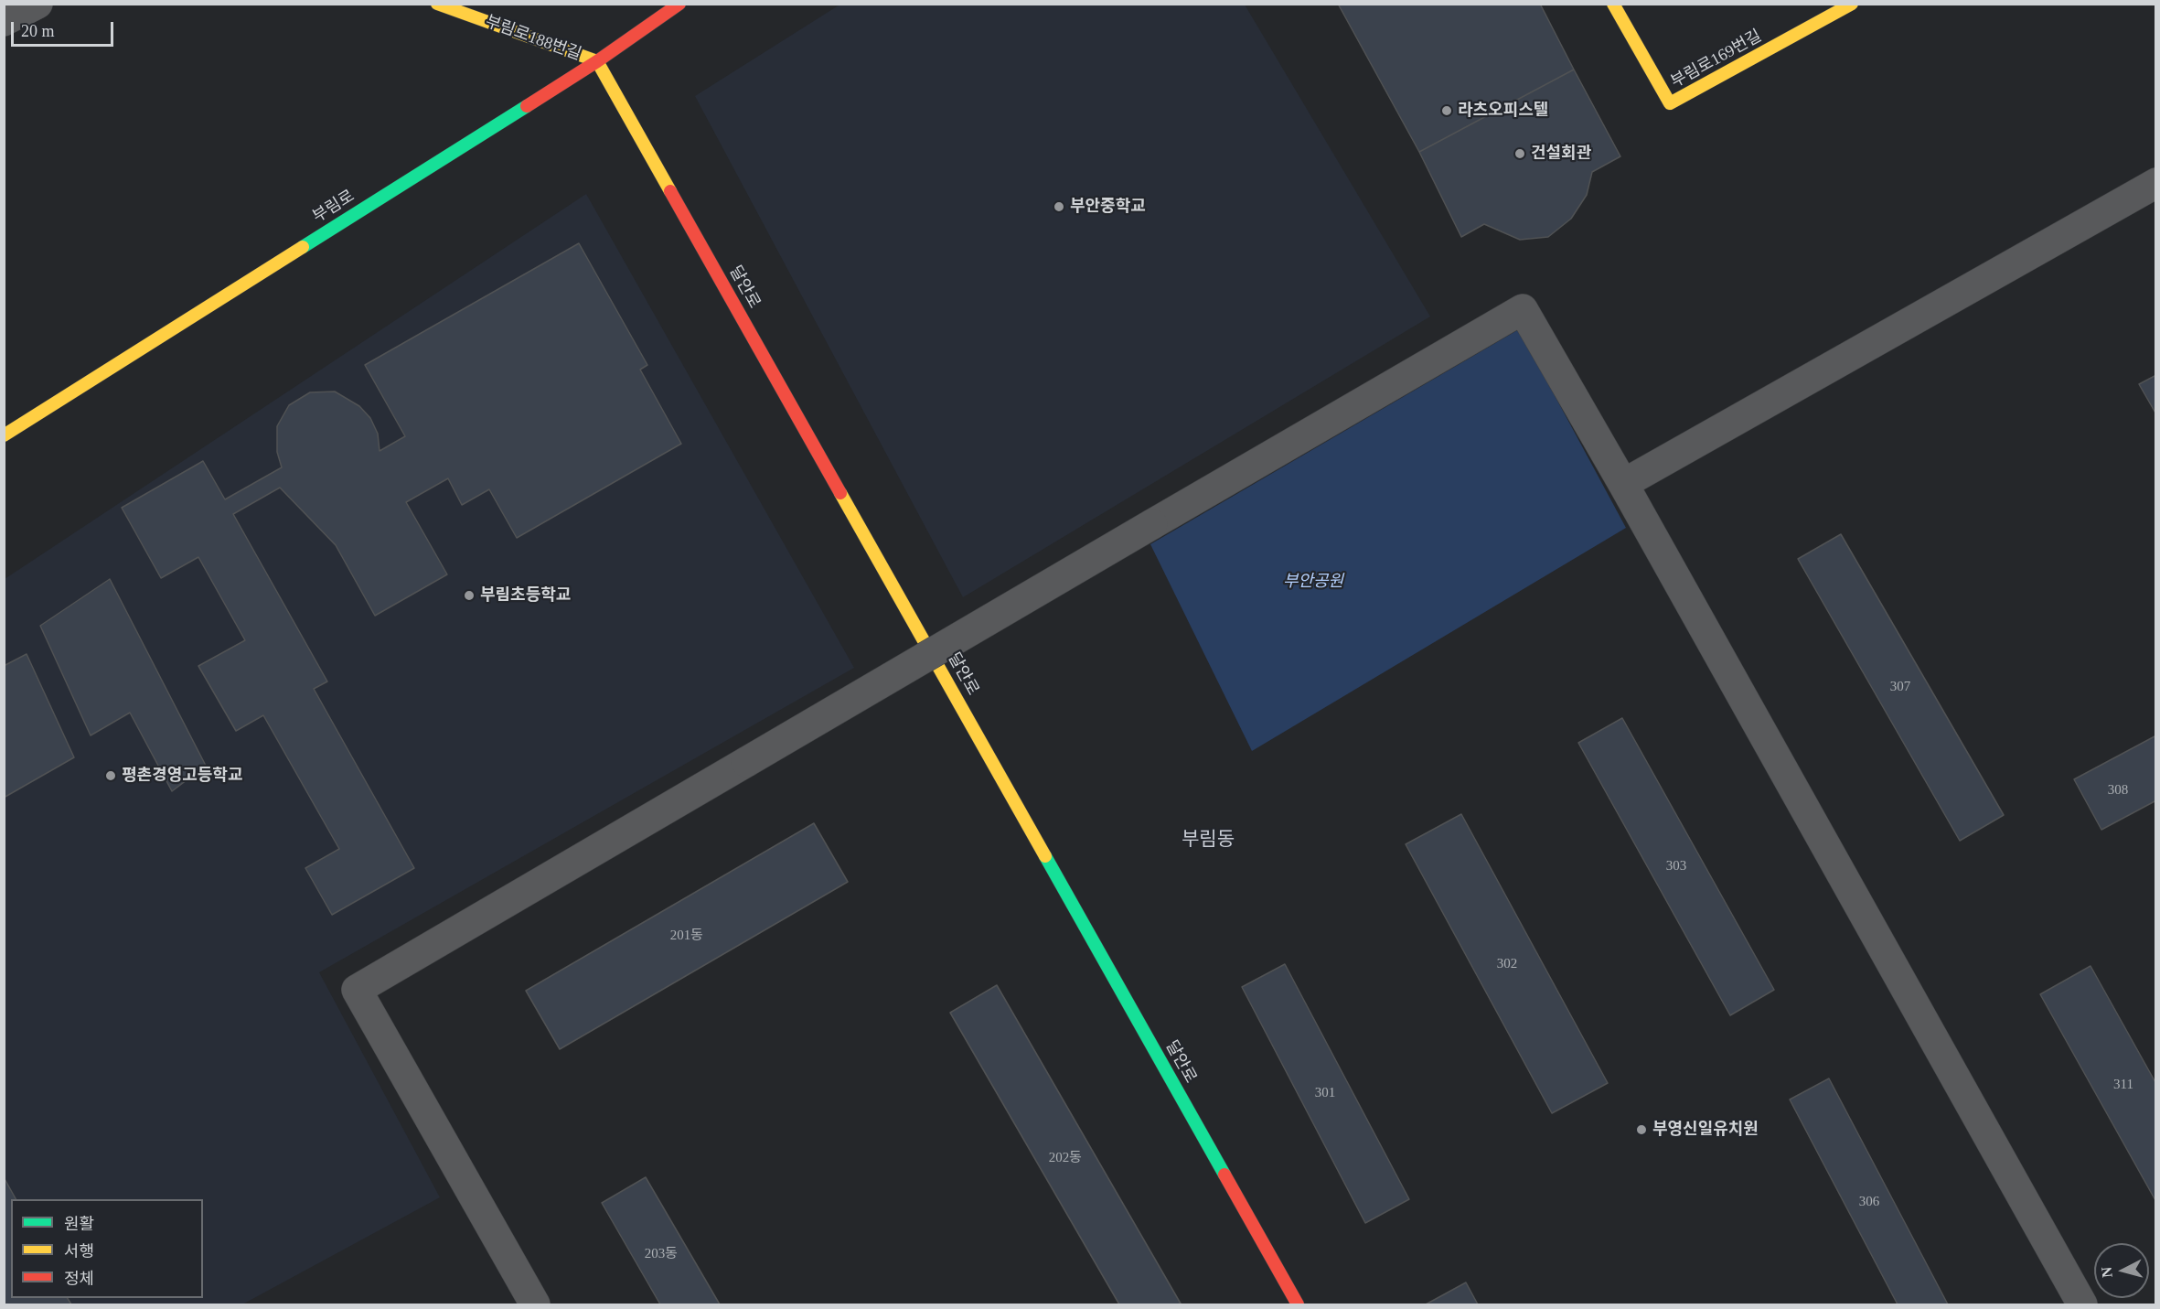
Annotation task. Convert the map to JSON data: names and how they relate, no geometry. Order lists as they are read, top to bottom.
{
  "streets": {
    "street": [
      "부림로188번길",
      "부림로169번길",
      "부림로",
      "달안로"
    ]
  },
  "crossings": [
    ["부림로188번길", "부림로"],
    ["부림로188번길", "달안로"],
    ["부림로", "달안로"]
  ],
  "districts": ["부림동"],
  "parks": ["부안공원"],
  "places": [
    "라츠오피스텔",
    "건설회관",
    "부안중학교",
    "부림초등학교",
    "평촌경영고등학교",
    "부영신일유치원"
  ],
  "house_numbers": [
    "307",
    "308",
    "303",
    "201동",
    "302",
    "311",
    "301",
    "202동",
    "306",
    "203동"
  ],
  "legend": ["원활", "서행", "정체"],
  "scale_bar": "20 m",
  "north": "left"
}
